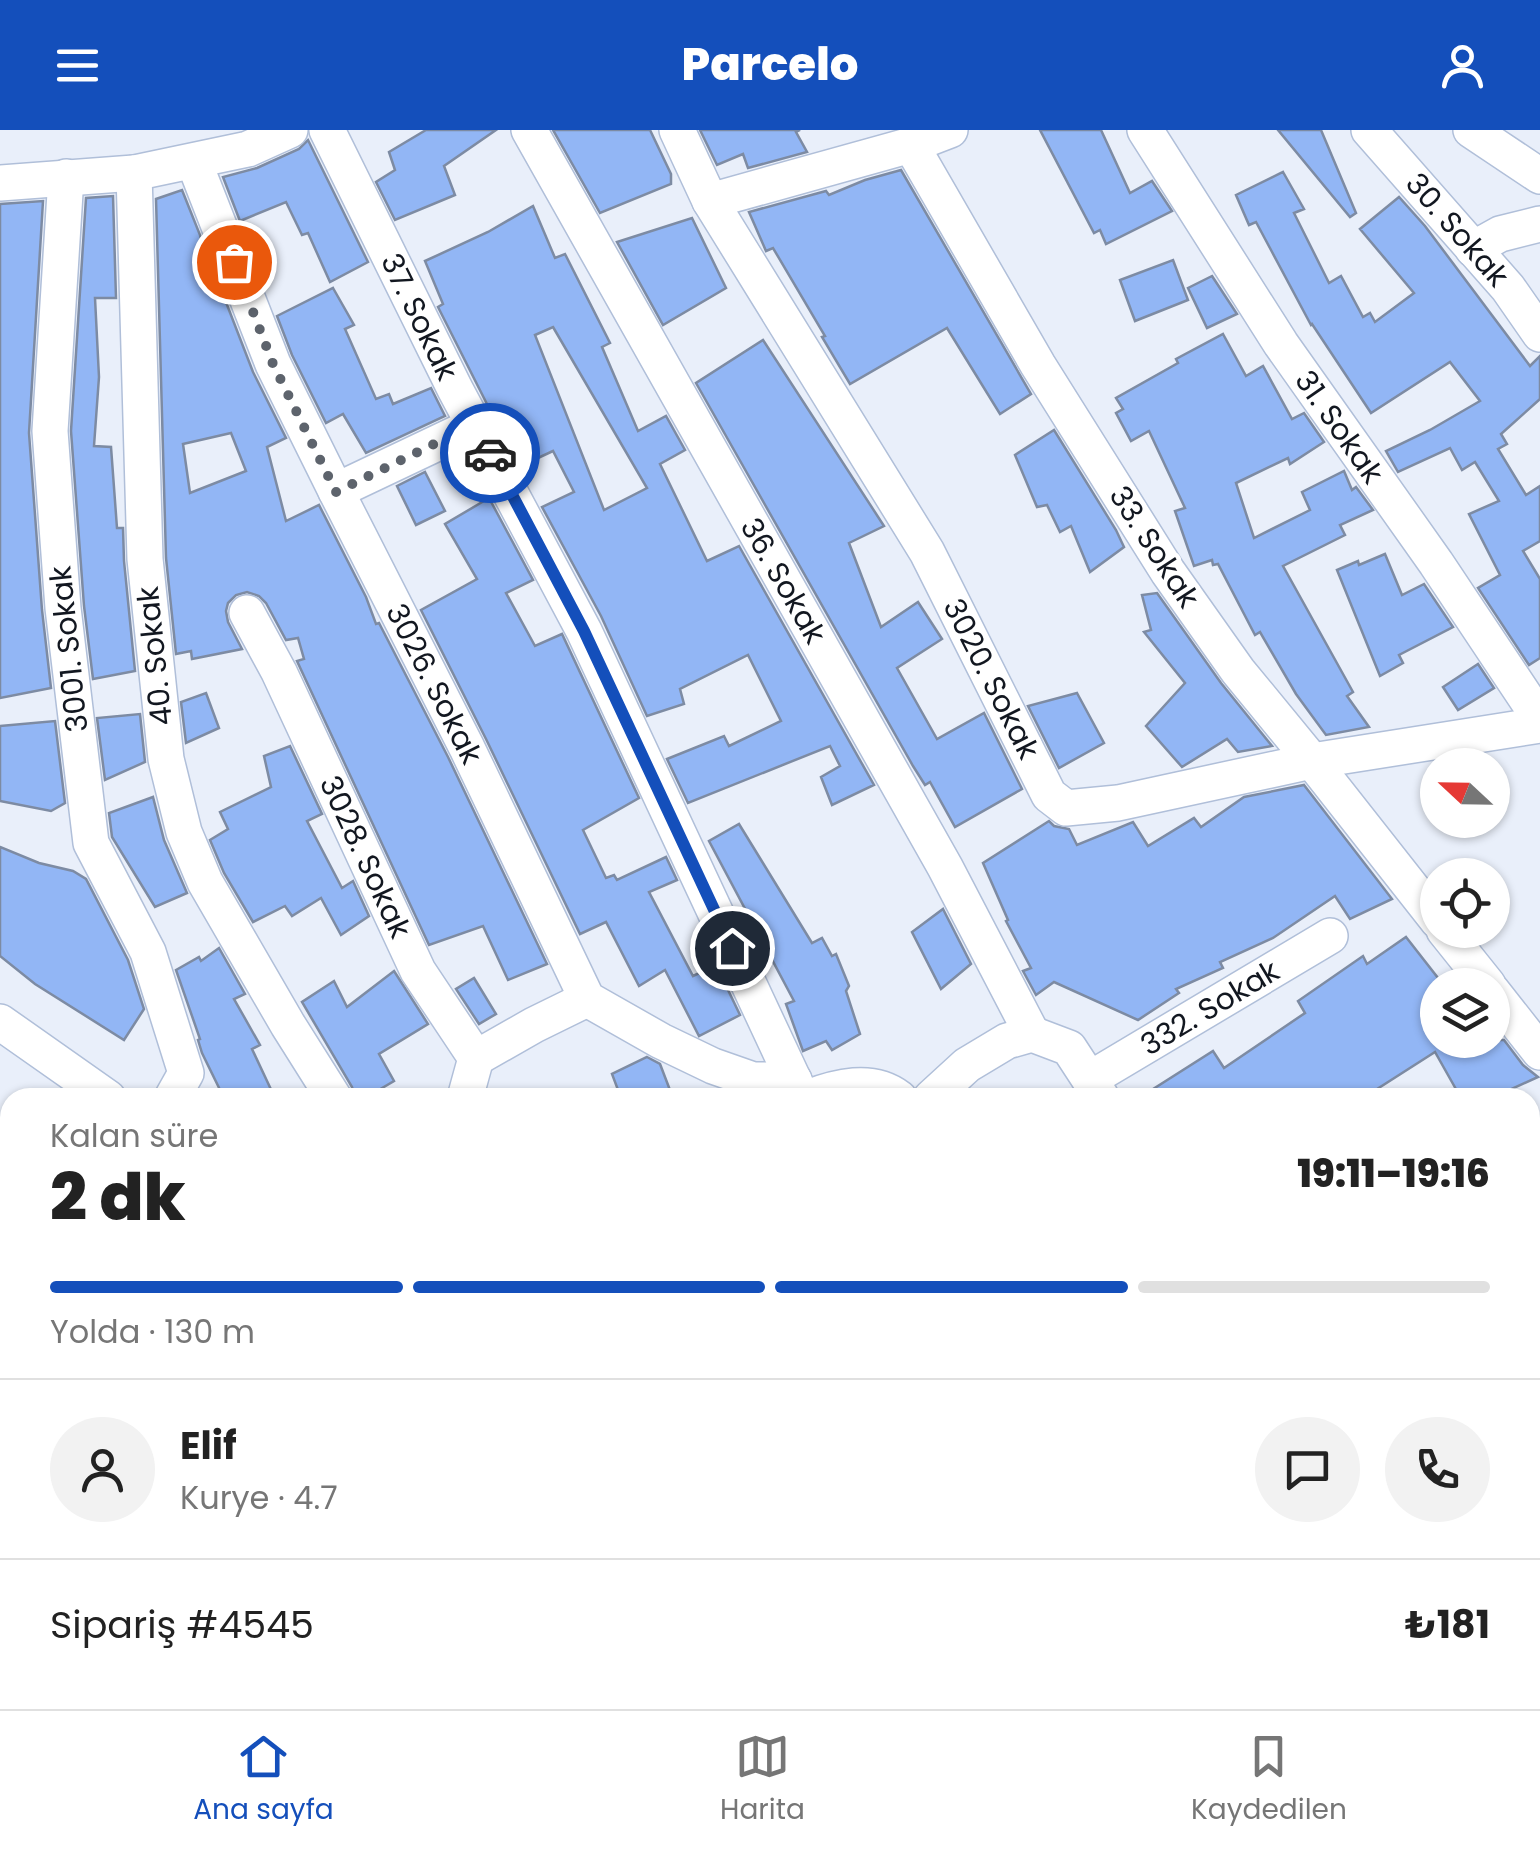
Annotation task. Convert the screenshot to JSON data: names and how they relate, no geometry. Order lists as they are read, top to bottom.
{
  "streets": {
    "street": [
      "30. Sokak",
      "37. Sokak",
      "31. Sokak",
      "33. Sokak",
      "36. Sokak",
      "3001. Sokak",
      "40. Sokak",
      "3020. Sokak",
      "3026. Sokak",
      "3028. Sokak",
      "332. Sokak"
    ]
  },
  "crossings": [
    ["31. Sokak", "3020. Sokak"],
    ["33. Sokak", "3020. Sokak"]
  ],
  "north": "left",
  "page": {
    "header": "Parcelo",
    "heading": ["2 dk", "Kalan süre", "19:11–19:16"],
    "panel": [
      "Elif",
      "Kurye · 4.7",
      "Sipariş #4545",
      "₺181"
    ],
    "bar": "Yolda · 130 m",
    "tabs": ["Ana sayfa", "Harita", "Kaydedilen"]
  }
}
